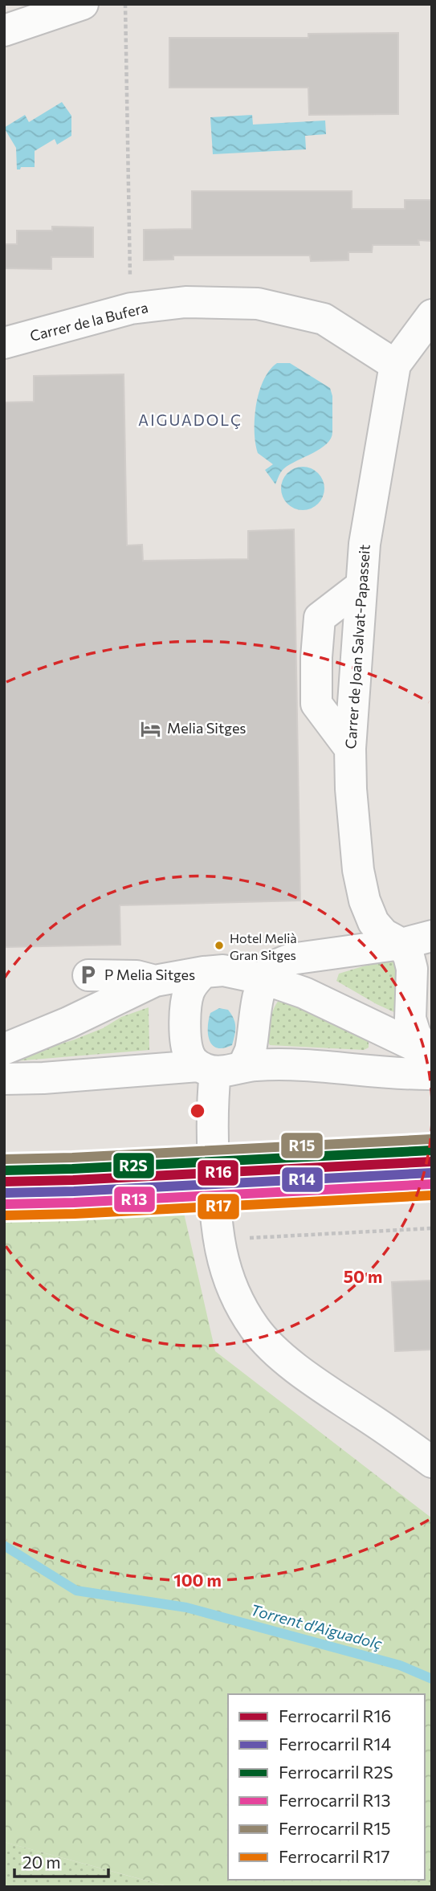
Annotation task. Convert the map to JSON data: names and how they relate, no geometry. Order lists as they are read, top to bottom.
{
  "streets": {
    "street": ["Carrer de la Bufera", "Carrer de Joan Salvat-Papasseit"]
  },
  "crossings": [
    ["Carrer de la Bufera", "Carrer de Joan Salvat-Papasseit"]
  ],
  "districts": ["AIGUADOLÇ"],
  "water": ["Torrent d'Aiguadolç"],
  "places": {
    "hotel": ["Melia Sitges"],
    "other": ["Hotel Melià Gran Sitges"],
    "parking": ["P Melia Sitges"]
  },
  "lines": [
    "rail line R15",
    "rail line R2S",
    "rail line R16",
    "rail line R14",
    "rail line R13",
    "rail line R17"
  ],
  "legend": [
    "Ferrocarril R16",
    "Ferrocarril R14",
    "Ferrocarril R2S",
    "Ferrocarril R13",
    "Ferrocarril R15",
    "Ferrocarril R17"
  ],
  "scale_bar": "20 m",
  "rings": ["50 m", "100 m"]
}
